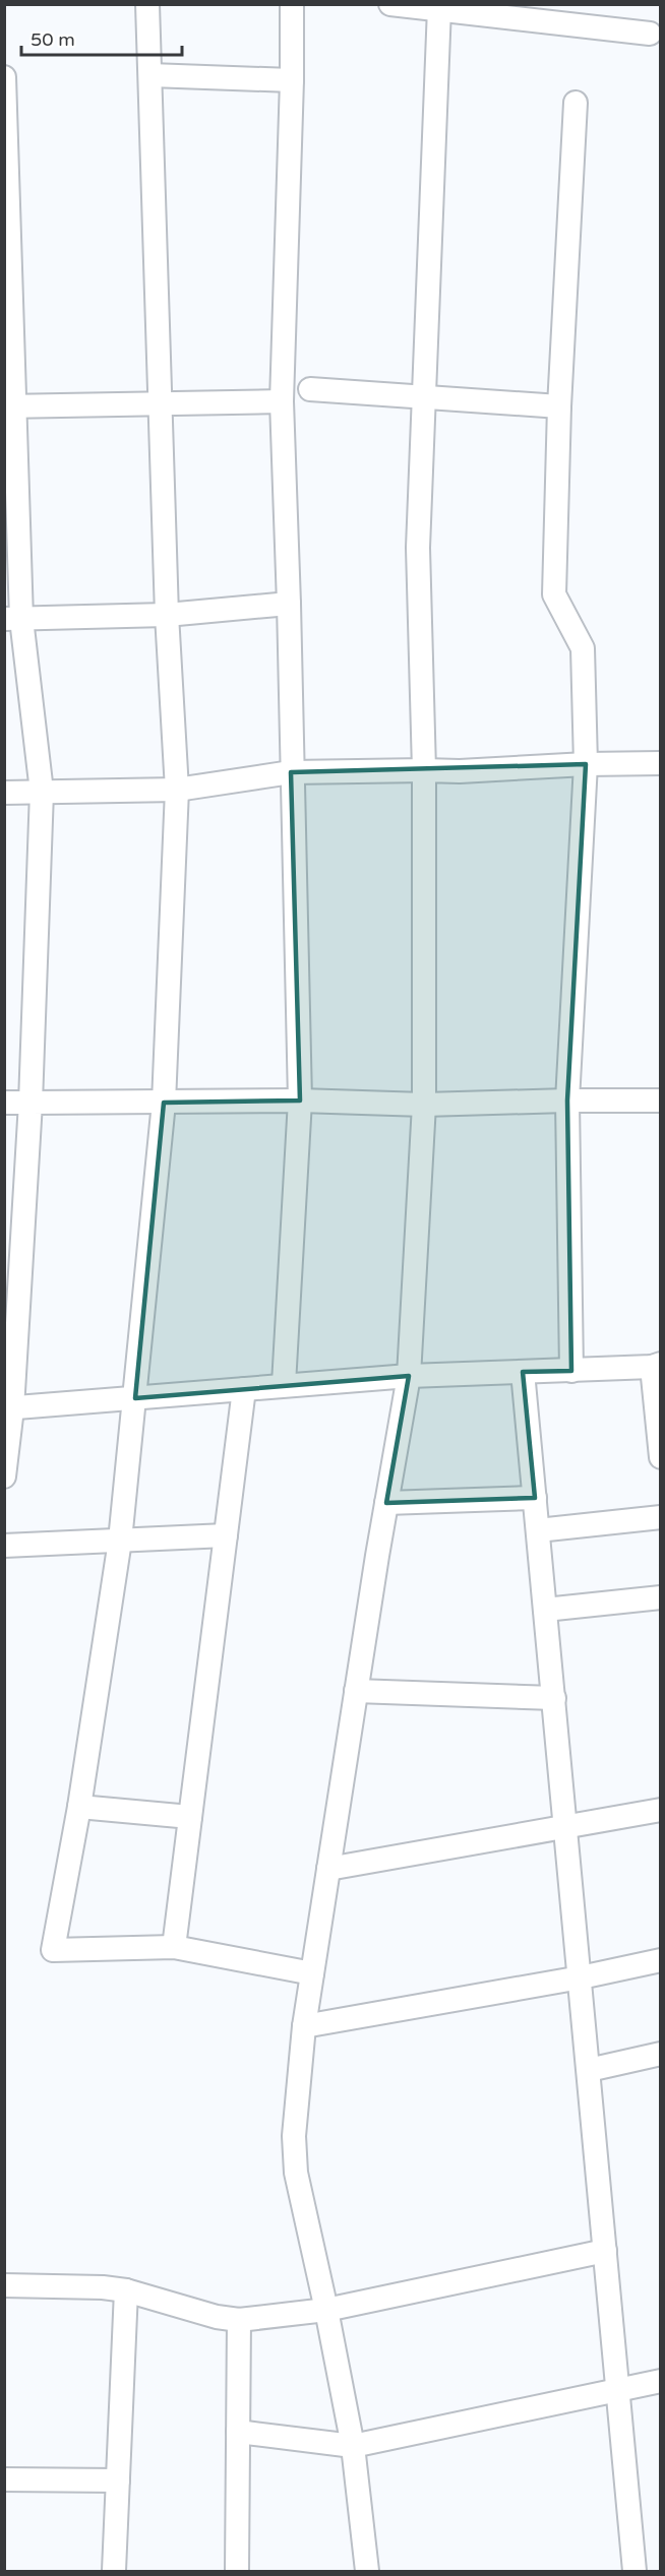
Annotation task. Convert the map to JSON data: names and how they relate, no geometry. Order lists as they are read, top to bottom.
{
  "scale_bar": "50 m"
}
